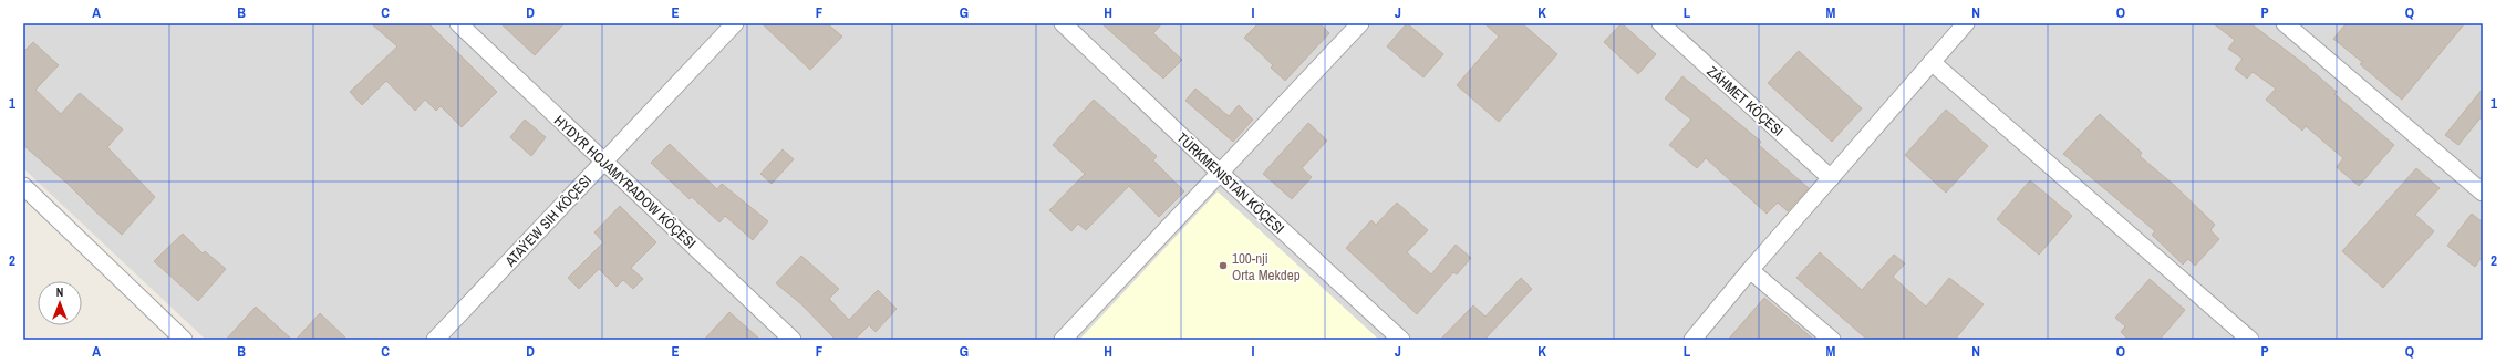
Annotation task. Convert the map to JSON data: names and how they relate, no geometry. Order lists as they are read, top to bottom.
{
  "streets": {
    "street": [
      "ZÄHMET KÖÇESI",
      "HYDYR HOJAMYRADOW KÖÇESI",
      "TÜRKMENISTAN KÖÇESI",
      "ATAÝEW SIH KÖÇESI"
    ]
  },
  "crossings": [
    ["HYDYR HOJAMYRADOW KÖÇESI", "ATAÝEW SIH KÖÇESI"]
  ],
  "places": ["100-nji Orta Mekdep"],
  "north": "top",
  "grid": {
    "columns": [
      "A",
      "B",
      "C",
      "D",
      "E",
      "F",
      "G",
      "H",
      "I",
      "J",
      "K",
      "L",
      "M",
      "N",
      "O",
      "P",
      "Q"
    ],
    "rows": ["1", "2"]
  }
}
